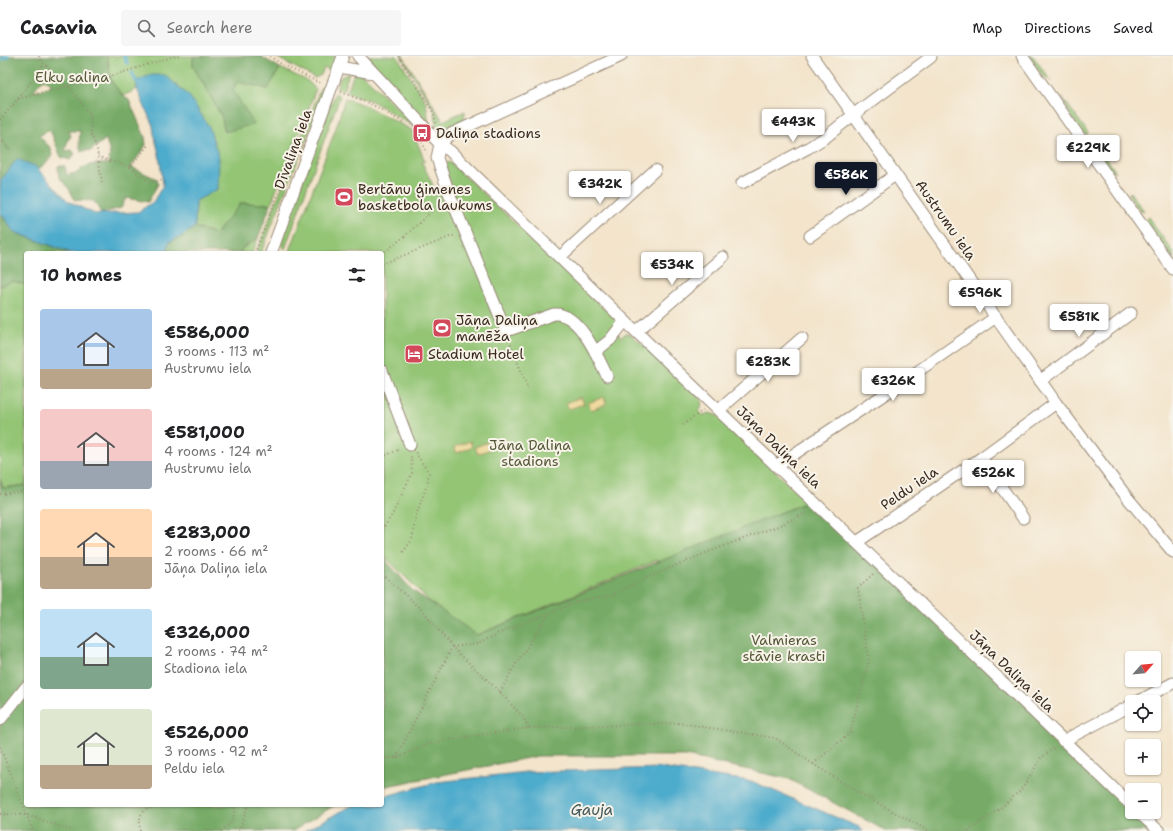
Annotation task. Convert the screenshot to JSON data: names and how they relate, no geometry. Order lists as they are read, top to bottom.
{
  "streets": {
    "street": [
      "Dīvaliņa iela",
      "Austrumu iela",
      "Jāņa Daliņa iela",
      "Peldu iela"
    ]
  },
  "crossings": [
    ["Austrumu iela", "Peldu iela"],
    ["Jāņa Daliņa iela", "Peldu iela"]
  ],
  "water": ["Gauja"],
  "parks": ["Elku saliņa", "Jāņa Daliņa stadions", "Valmieras stāvie krasti"],
  "places": {
    "bus stop": ["Daliņa stadions"],
    "sports": ["Bertānu ģimenes basketbola laukums", "Jāņa Daliņa manēža"],
    "hotel": ["Stadium Hotel"]
  },
  "north": "top right",
  "page": {
    "header": "Casavia",
    "search": "Search here",
    "nav": ["Map", "Directions", "Saved"],
    "price": [
      "€443K",
      "€229K",
      "€586K",
      "€342K",
      "€534K",
      "€596K",
      "€581K",
      "€283K",
      "€326K",
      "€526K"
    ],
    "heading": "10 homes",
    "list": [
      {
        "name": "€586,000",
        "note": "3 rooms · 113 m² · Austrumu iela"
      },
      {
        "name": "€581,000",
        "note": "4 rooms · 124 m² · Austrumu iela"
      },
      {
        "name": "€283,000",
        "note": "2 rooms · 66 m² · Jāņa Daliņa iela"
      },
      {
        "name": "€326,000",
        "note": "2 rooms · 74 m² · Stadiona iela"
      },
      {
        "name": "€526,000",
        "note": "3 rooms · 92 m² · Peldu iela"
      }
    ],
    "map_buttons": ["+", "−"]
  }
}
